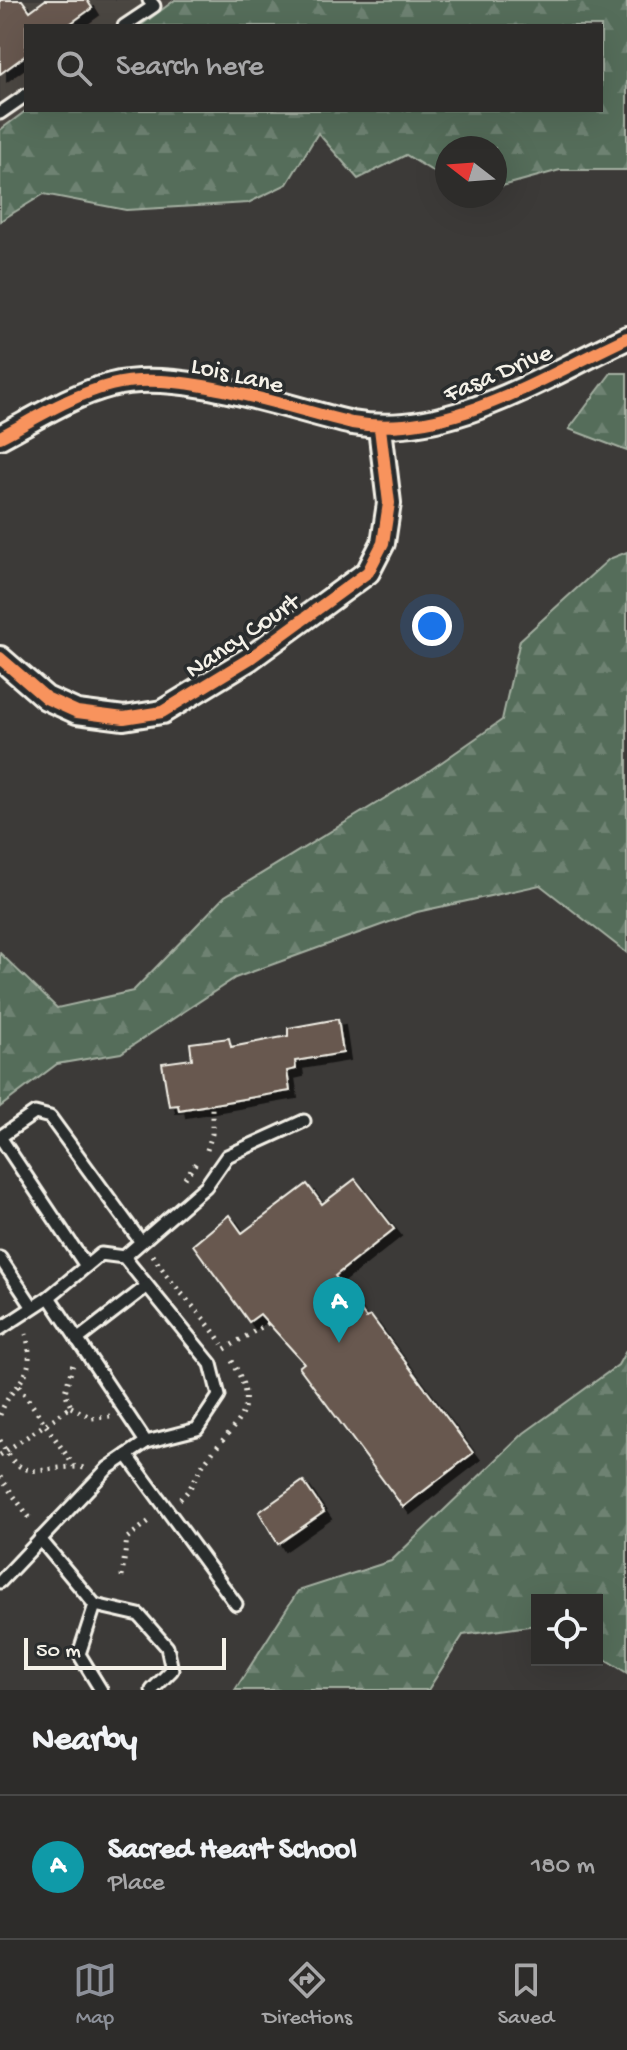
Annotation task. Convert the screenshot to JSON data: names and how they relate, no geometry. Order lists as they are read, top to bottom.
{
  "streets": {
    "street": ["Fasa Drive", "Lois Lane", "Nancy Court"]
  },
  "crossings": [
    ["Fasa Drive", "Lois Lane"],
    ["Fasa Drive", "Nancy Court"],
    ["Lois Lane", "Nancy Court"]
  ],
  "scale_bar": "50 m",
  "north": "left",
  "page": {
    "search": "Search here",
    "pins": "A",
    "scale": "50 m",
    "heading": "Nearby",
    "list": [
      {
        "mark": "A",
        "name": "Sacred Heart School",
        "note": "Place",
        "value": "180 m"
      }
    ],
    "nav": ["Map", "Directions", "Saved"]
  }
}
